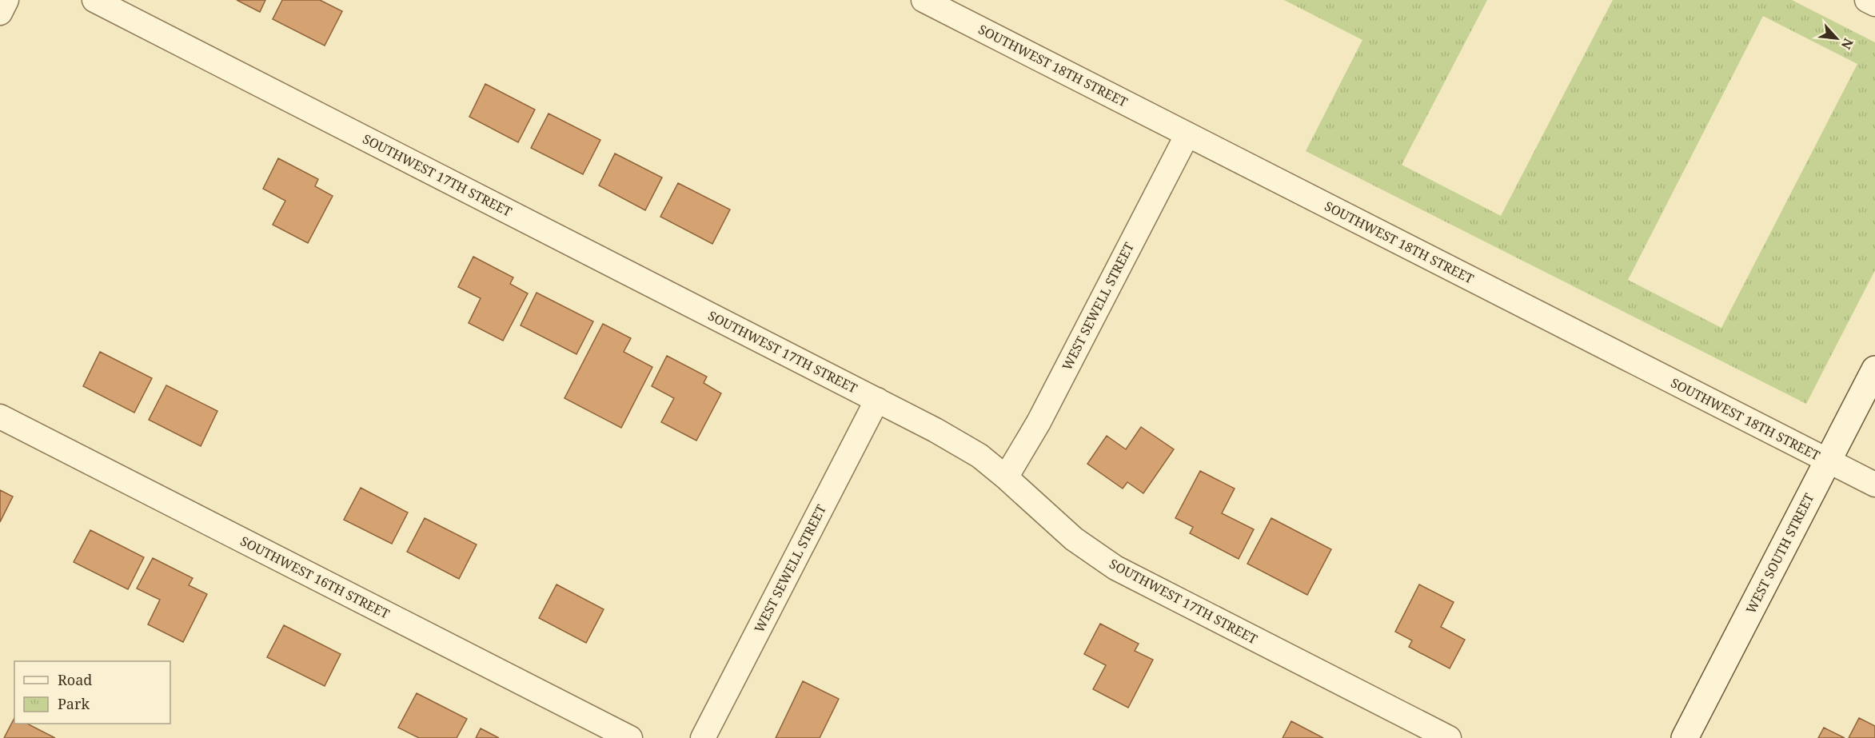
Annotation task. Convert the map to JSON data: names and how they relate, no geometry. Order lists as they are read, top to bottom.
{
  "streets": {
    "street": [
      "SOUTHWEST 18TH STREET",
      "SOUTHWEST 17TH STREET",
      "WEST SEWELL STREET",
      "WEST SOUTH STREET",
      "SOUTHWEST 16TH STREET"
    ]
  },
  "crossings": [
    ["SOUTHWEST 18TH STREET", "WEST SEWELL STREET"],
    ["SOUTHWEST 18TH STREET", "WEST SOUTH STREET"],
    ["SOUTHWEST 17TH STREET", "WEST SEWELL STREET"]
  ],
  "legend": ["Road", "Park"],
  "north": "bottom right"
}
